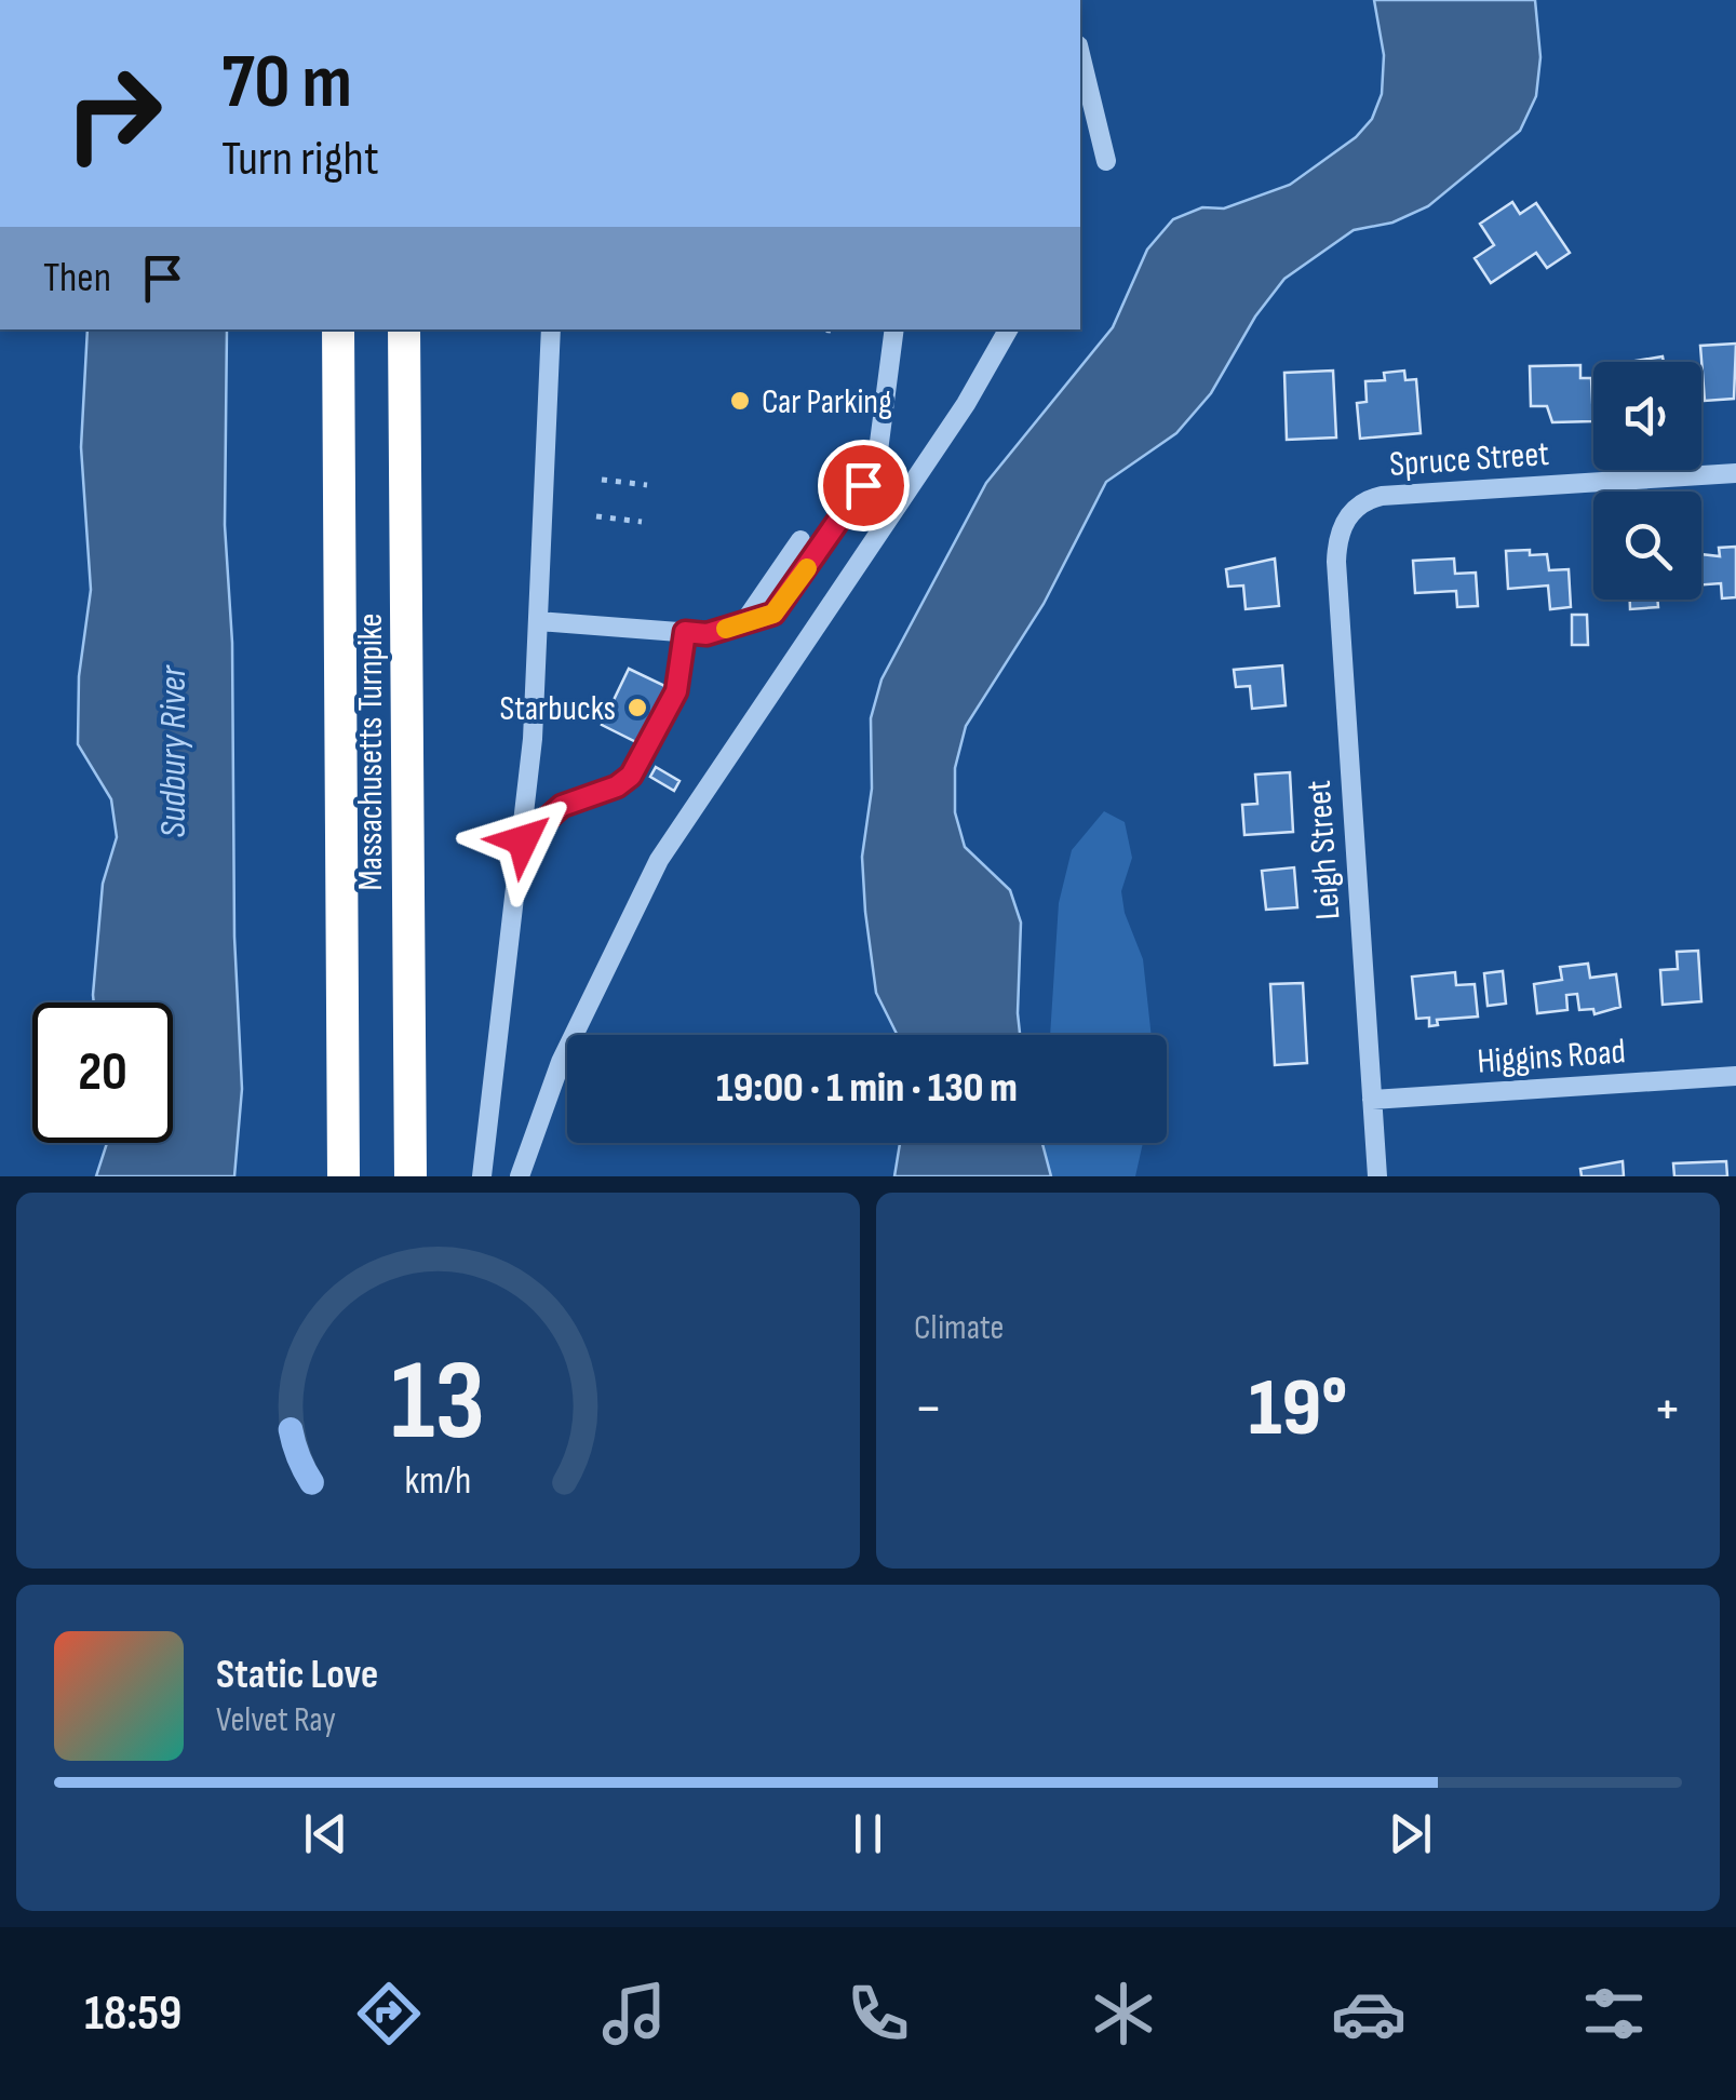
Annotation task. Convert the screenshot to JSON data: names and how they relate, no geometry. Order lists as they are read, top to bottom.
{
  "streets": {
    "highway": ["Massachusetts Turnpike"],
    "street": ["Spruce Street", "Leigh Street", "Higgins Road"]
  },
  "crossings": [
    ["Spruce Street", "Leigh Street"],
    ["Leigh Street", "Higgins Road"]
  ],
  "water": ["Sudbury River"],
  "places": ["Car Parking", "Starbucks"],
  "page": {
    "turn": ["70 m", "Turn right"],
    "then": "Then",
    "limit": "20",
    "trip": "19:00 · 1 min · 130 m",
    "tile": "Climate",
    "heat": ["−", "19°", "+"],
    "song": ["Static Love", "Velvet Ray"],
    "tabs": "18:59",
    "gauge": ["13", "km/h"]
  }
}
